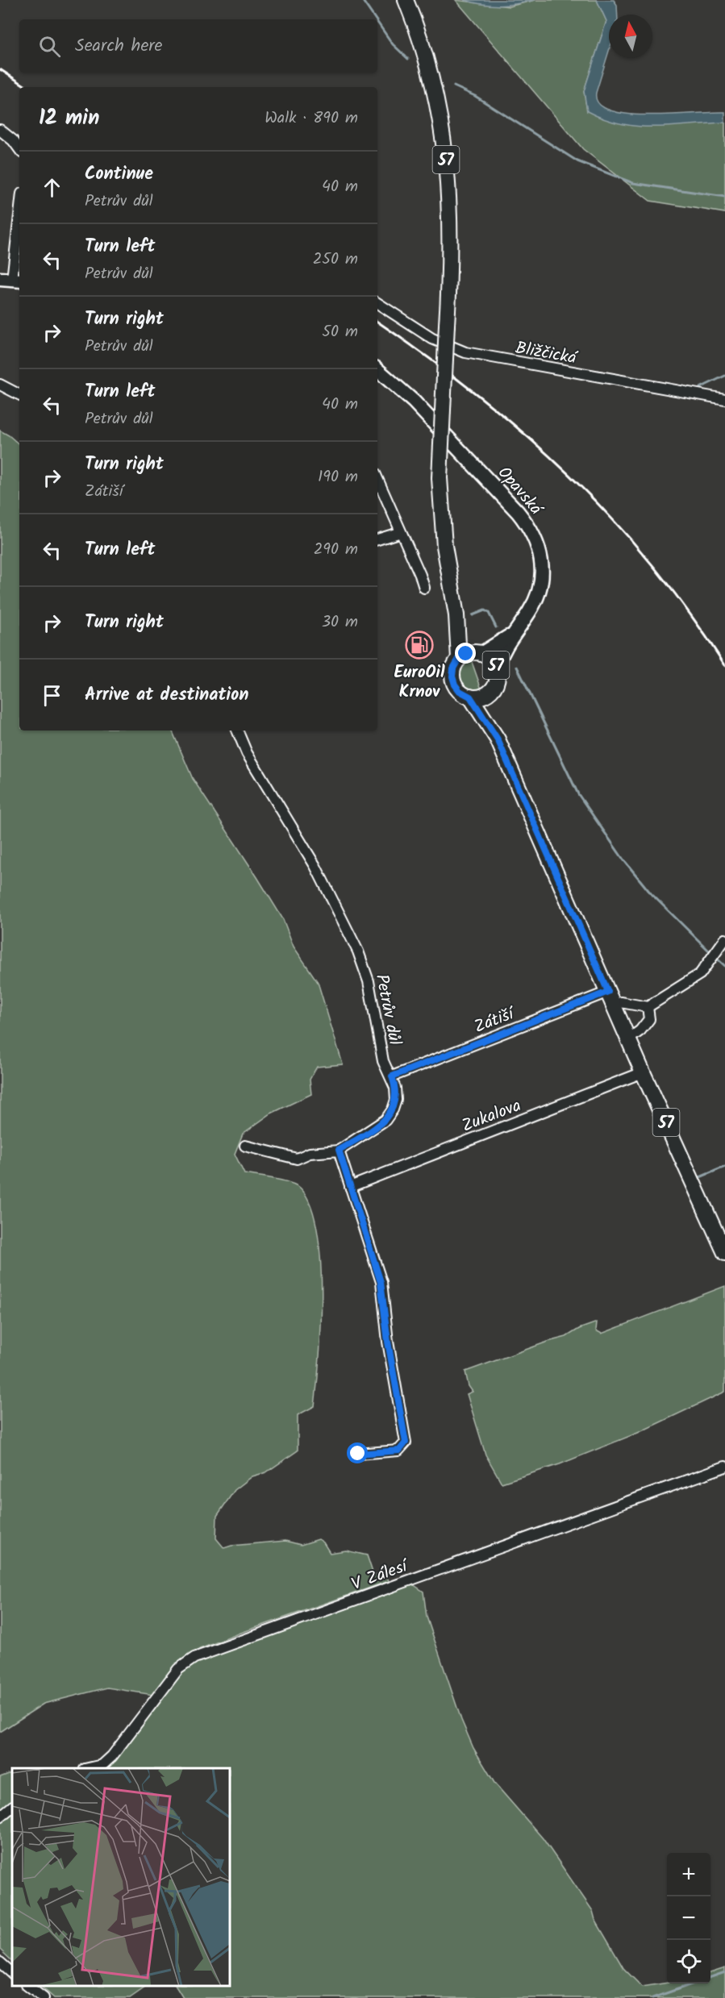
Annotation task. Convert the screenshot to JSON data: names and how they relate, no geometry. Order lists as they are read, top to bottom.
{
  "streets": {
    "main road": ["57", "Opavská"],
    "street": [
      "Bližčická",
      "Petrův důl",
      "Zátiší",
      "Zukalova",
      "V Zálesí"
    ]
  },
  "crossings": [
    ["57", "Opavská"],
    ["57", "Zátiší"],
    ["57", "Zukalova"],
    ["Petrův důl", "Zátiší"]
  ],
  "places": {
    "fuel station": ["EuroOil Krnov"]
  },
  "north": "top",
  "page": {
    "search": "Search here",
    "heading": ["12 min", "Walk · 890 m"],
    "list": [
      ["Continue", "Petrův důl", "40 m"],
      ["Turn left", "Petrův důl", "250 m"],
      ["Turn right", "Petrův důl", "50 m"],
      ["Turn left", "Petrův důl", "40 m"],
      ["Turn right", "Zátiší", "190 m"],
      ["Turn left", "290 m"],
      ["Turn right", "30 m"],
      "Arrive at destination"
    ],
    "map_buttons": ["+", "−"]
  }
}
